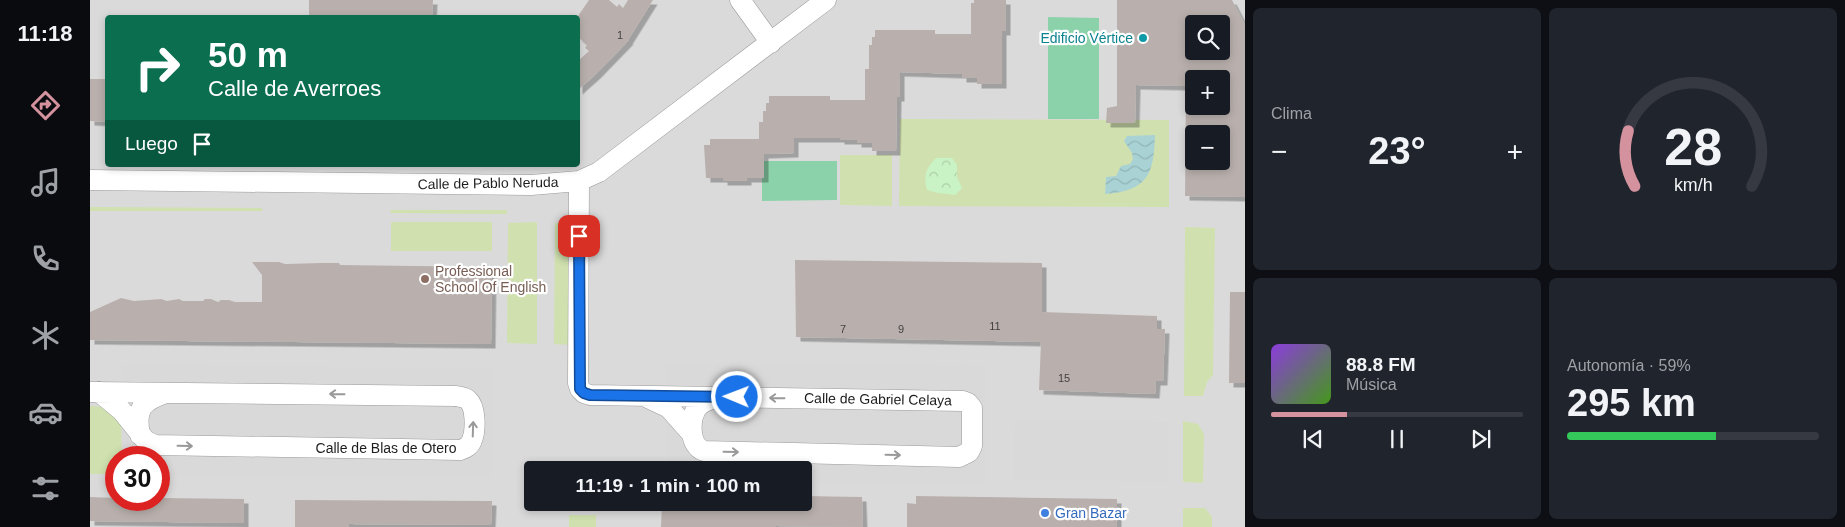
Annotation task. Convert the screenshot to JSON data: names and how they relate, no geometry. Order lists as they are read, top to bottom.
{
  "streets": {
    "street": ["Calle de Pablo Neruda", "Calle de Gabriel Celaya", "Calle de Blas de Otero"]
  },
  "crossings": [
    ["Calle de Pablo Neruda", "Calle de Gabriel Celaya"]
  ],
  "places": ["Edificio Vértice", "Professional School Of English", "Gran Bazar"],
  "house_numbers": [
    "1",
    "11",
    "7",
    "9",
    "15"
  ],
  "page": {
    "tabs": "11:18",
    "tile": [
      "Clima",
      ["Autonomía · 59%", "295 km"]
    ],
    "map_buttons": ["+", "−"],
    "turn": ["50 m", "Calle de Averroes"],
    "then": "Luego",
    "heat": ["−", "23°", "+"],
    "song": ["88.8 FM", "Música"],
    "limit": "30",
    "trip": "11:19 · 1 min · 100 m",
    "gauge": ["28", "km/h"]
  }
}
